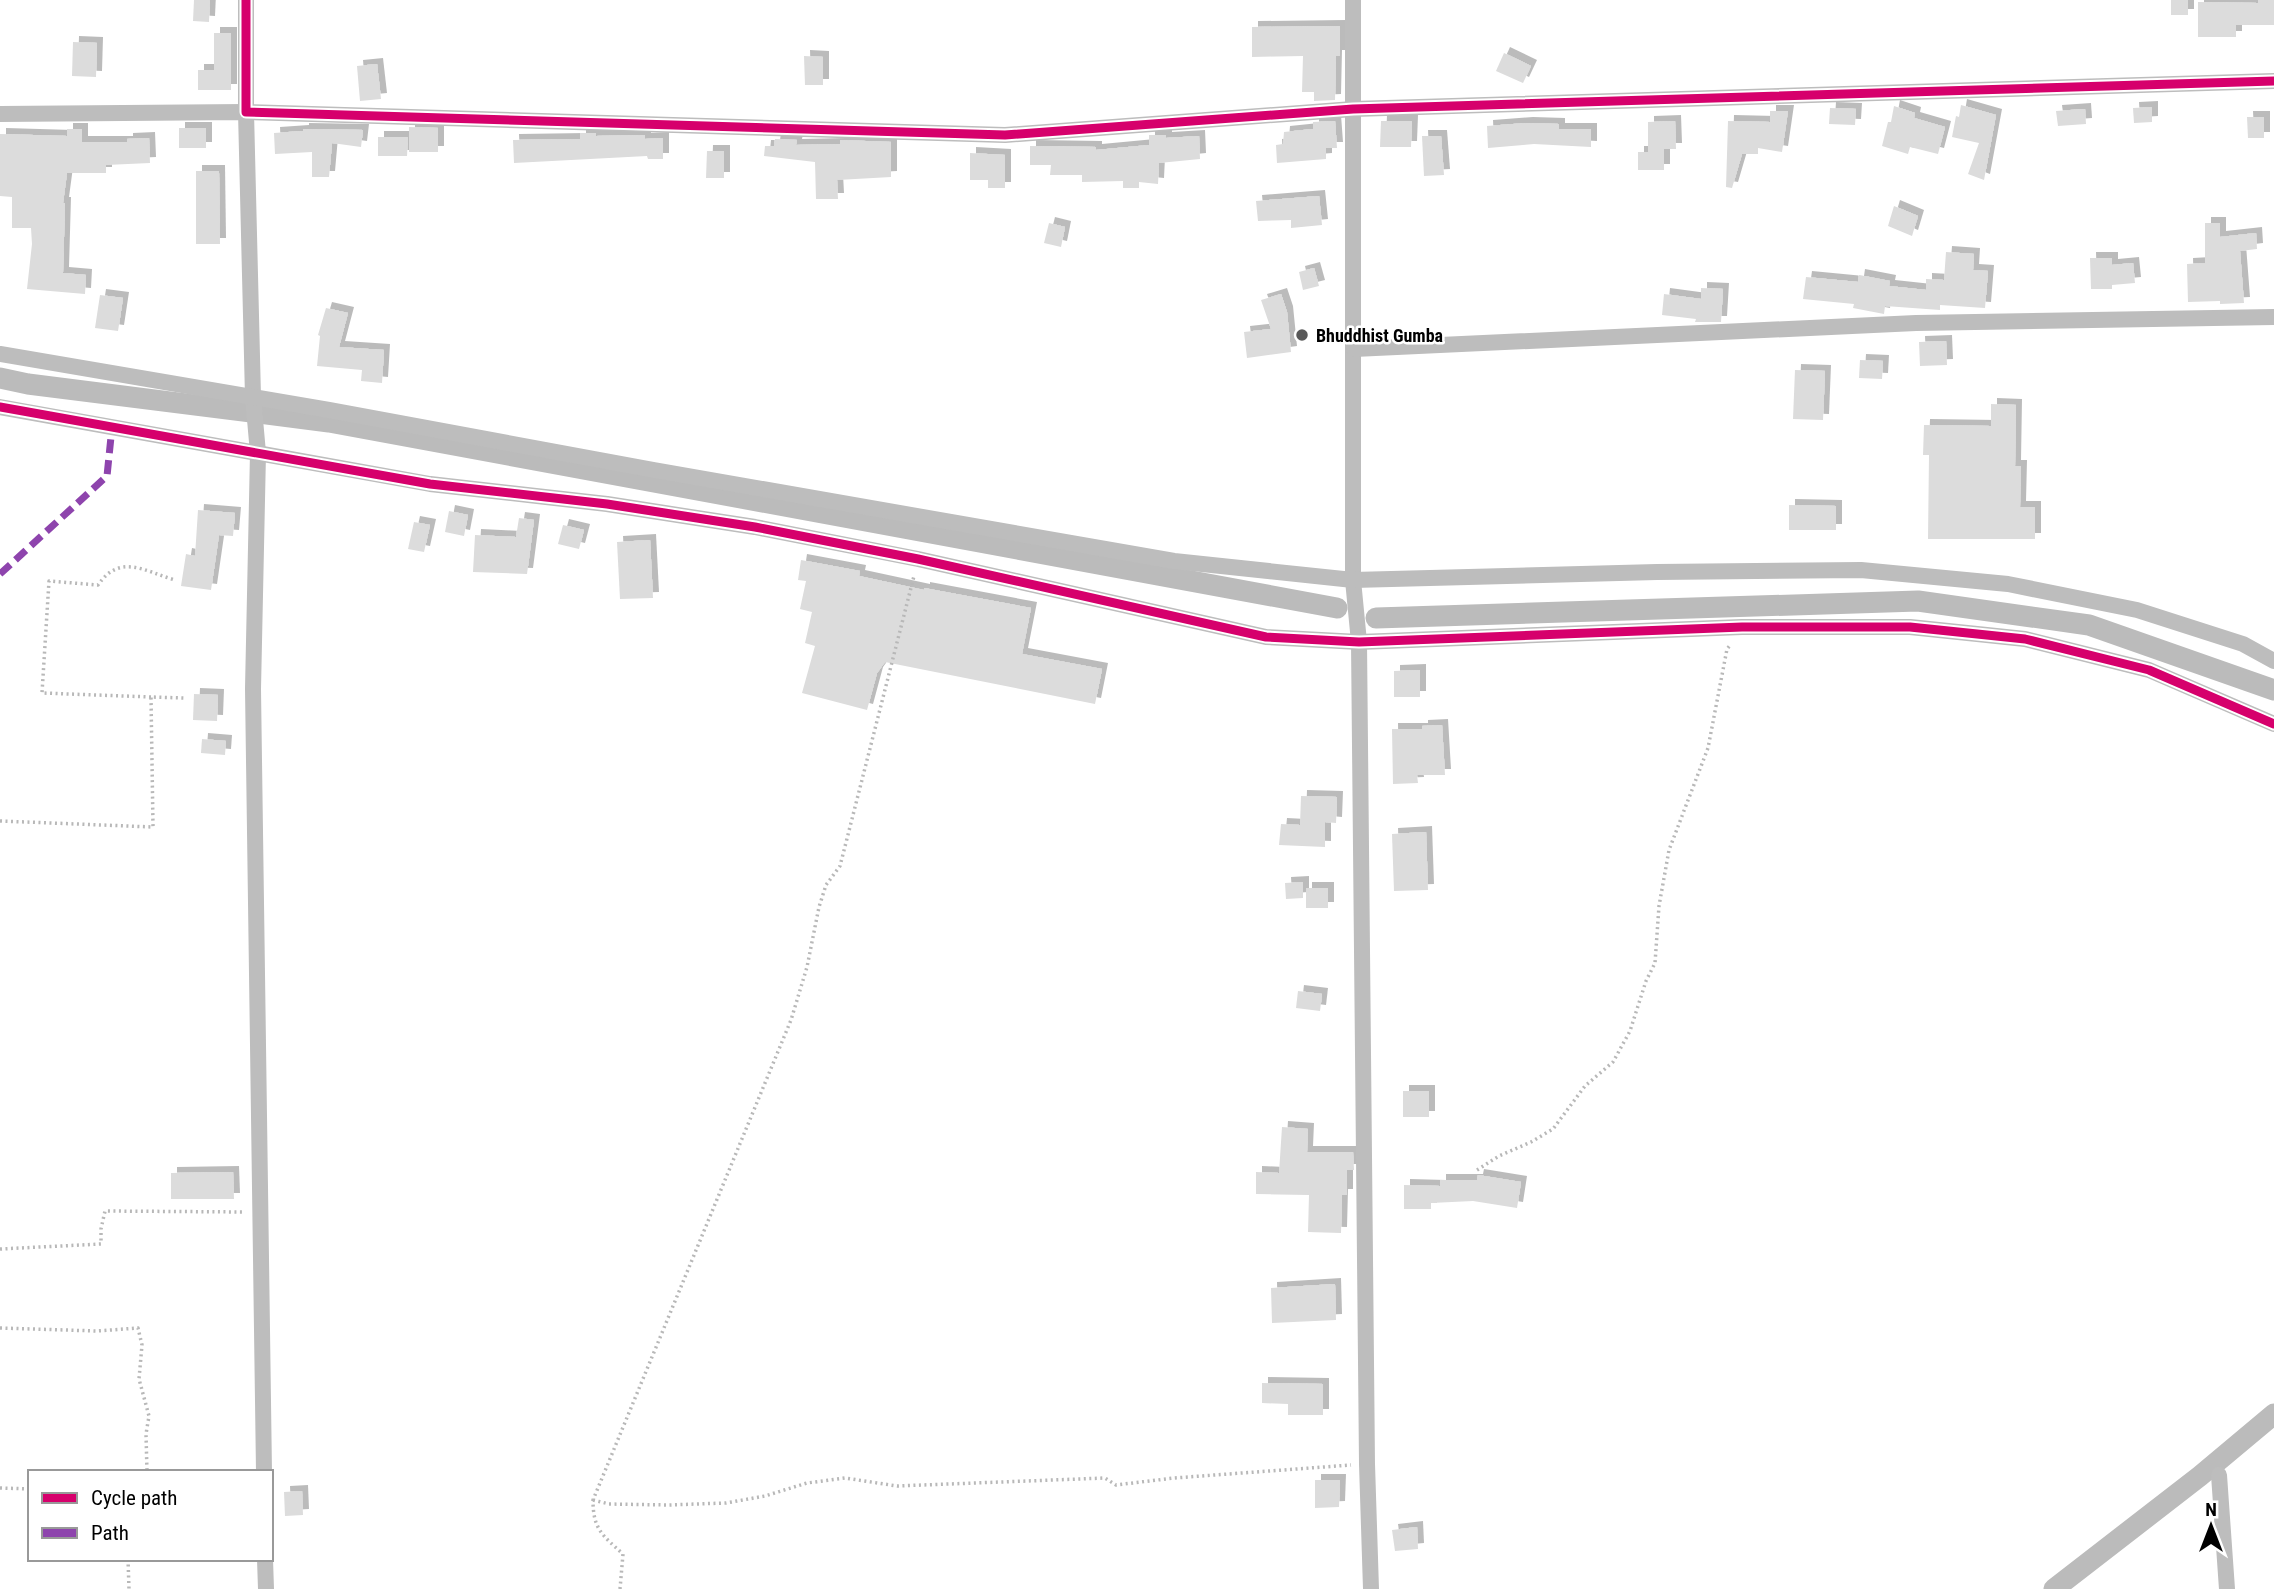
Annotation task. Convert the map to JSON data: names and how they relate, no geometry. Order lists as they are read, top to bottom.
{
  "places": ["Bhuddhist Gumba"],
  "legend": ["Cycle path", "Path"],
  "north": "top"
}
